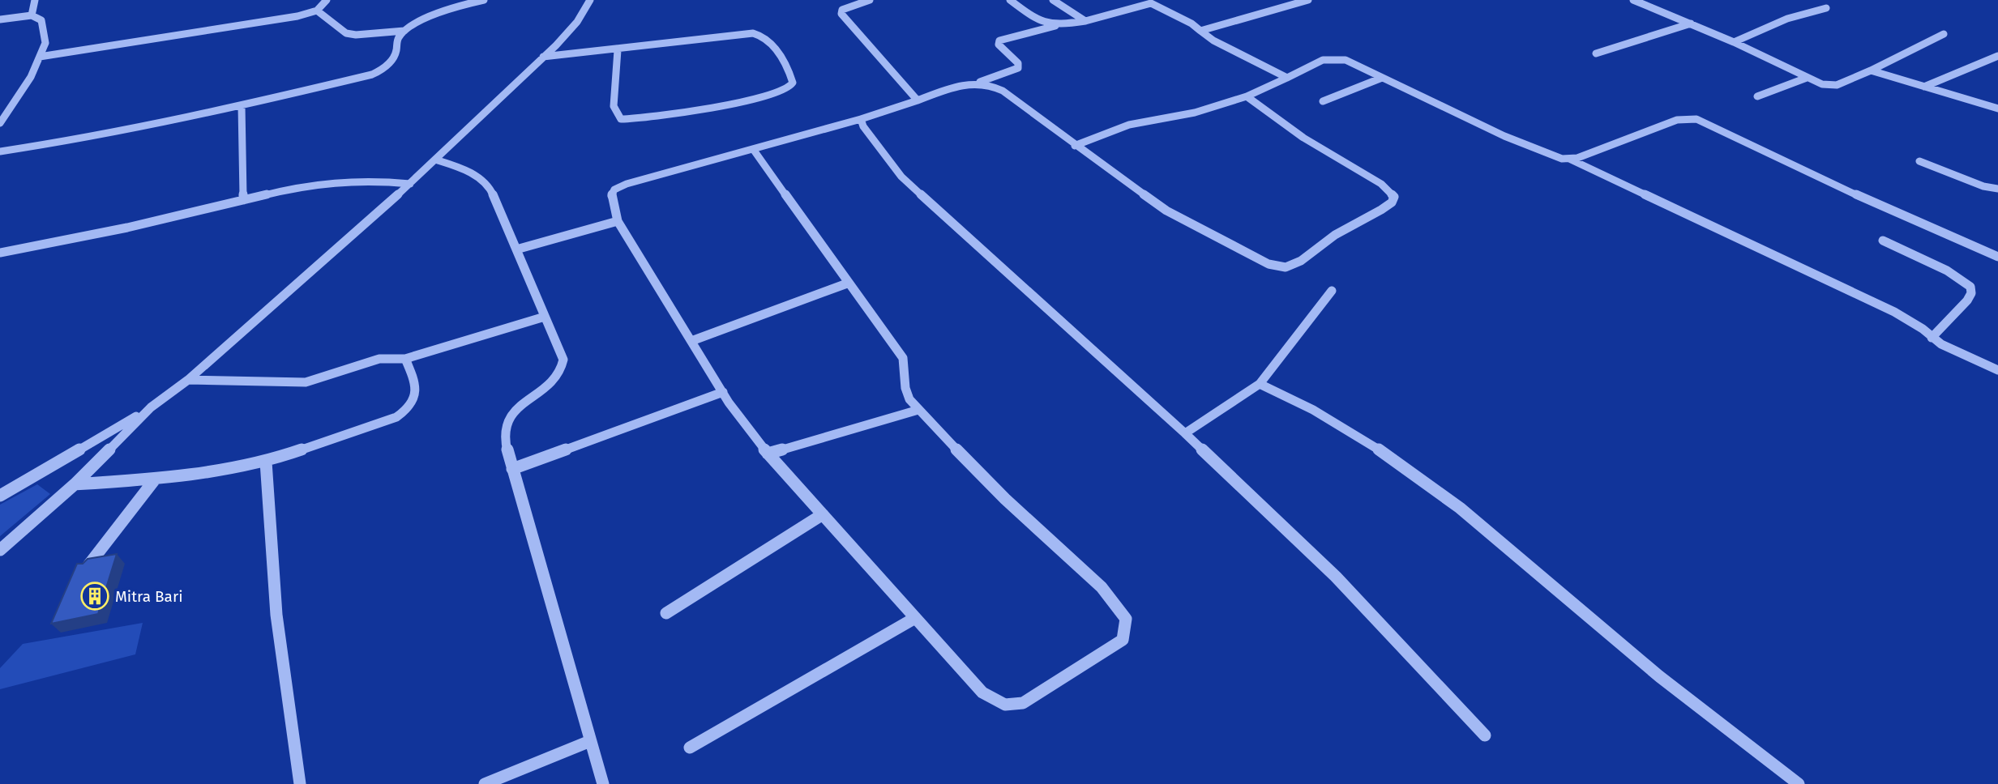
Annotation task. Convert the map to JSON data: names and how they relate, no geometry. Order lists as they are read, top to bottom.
{
  "places": {
    "building": ["Mitra Bari"]
  }
}
